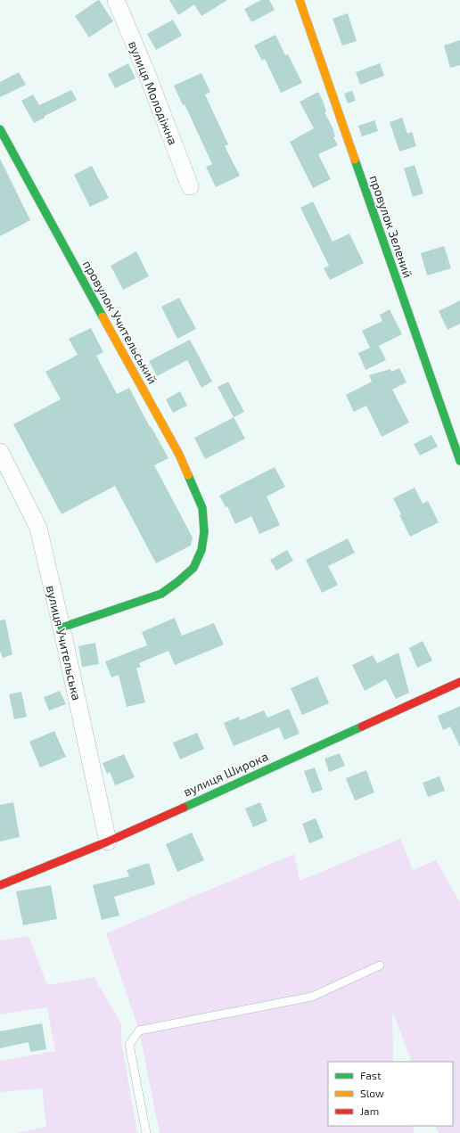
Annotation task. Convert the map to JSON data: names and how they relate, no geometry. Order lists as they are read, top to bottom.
{
  "streets": {
    "street": [
      "вулиця Молодіжна",
      "провулок Зелений",
      "провулок Учительський",
      "вулиця Учительська",
      "вулиця Широка"
    ]
  },
  "crossings": [
    ["провулок Учительський", "вулиця Учительська"],
    ["вулиця Учительська", "вулиця Широка"]
  ],
  "legend": ["Fast", "Slow", "Jam"]
}
